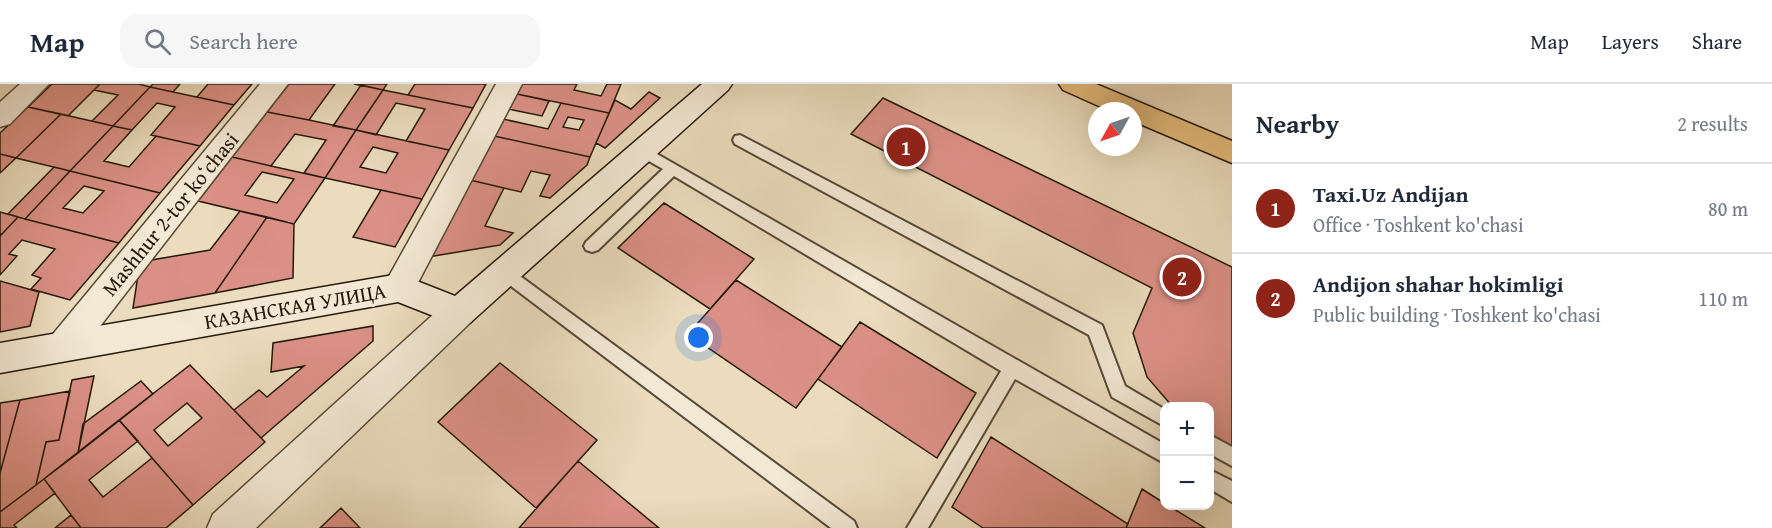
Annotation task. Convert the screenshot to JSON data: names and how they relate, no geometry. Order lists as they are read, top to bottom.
{
  "streets": {
    "street": ["Mashhur 2-tor koʻchasi", "КАЗАНСКАЯ УЛИЦА"]
  },
  "crossings": [
    ["Mashhur 2-tor koʻchasi", "КАЗАНСКАЯ УЛИЦА"]
  ],
  "north": "bottom left",
  "page": {
    "header": "Map",
    "search": "Search here",
    "nav": ["Map", "Layers", "Share"],
    "heading": ["Nearby", "2 results"],
    "pins": ["1", "2"],
    "list": [
      {
        "mark": "1",
        "name": "Taxi.Uz Andijan",
        "note": "Office · Toshkent ko'chasi",
        "value": "80 m"
      },
      {
        "mark": "2",
        "name": "Andijon shahar hokimligi",
        "note": "Public building · Toshkent ko'chasi",
        "value": "110 m"
      }
    ],
    "map_buttons": ["+", "−"]
  }
}
